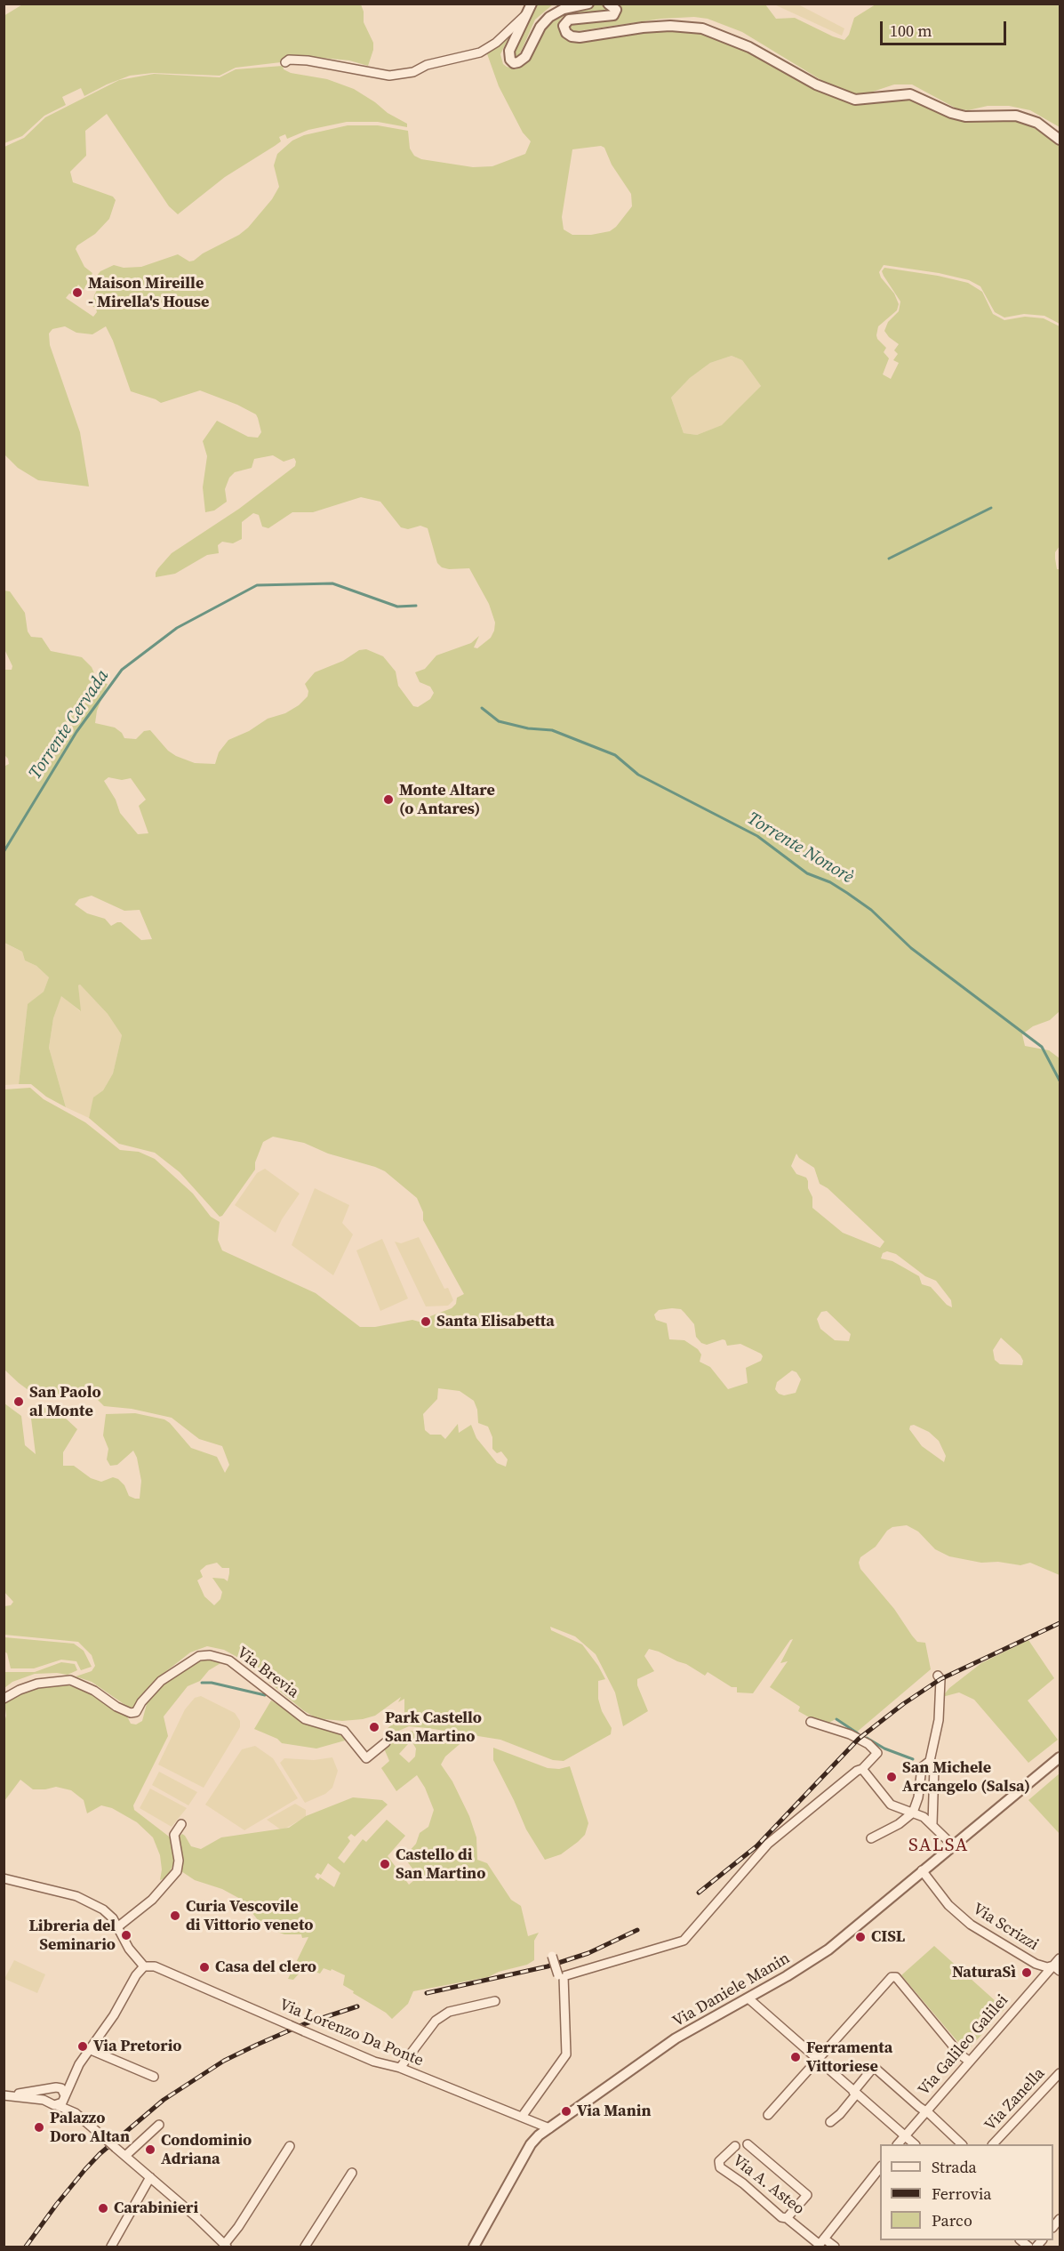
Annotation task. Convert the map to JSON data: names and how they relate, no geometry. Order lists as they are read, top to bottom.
{
  "streets": {
    "street": [
      "Via Brevia",
      "Via Scrizzi",
      "Via Daniele Manin",
      "Via Lorenzo Da Ponte",
      "Via Galileo Galilei",
      "Via Zanella",
      "Via A. Asteo"
    ]
  },
  "crossings": [
    ["Via Scrizzi", "Via Daniele Manin"],
    ["Via Scrizzi", "Via Galileo Galilei"],
    ["Via Daniele Manin", "Via Lorenzo Da Ponte"]
  ],
  "districts": ["SALSA"],
  "water": ["Torrente Cervada", "Torrente Nonorè"],
  "places": [
    "Maison Mireille - Mirella's House",
    "Monte Altare (o Antares)",
    "Santa Elisabetta",
    "San Paolo al Monte",
    "Park Castello San Martino",
    "San Michele Arcangelo (Salsa)",
    "Castello di San Martino",
    "Curia Vescovile di Vittorio veneto",
    "Libreria del Seminario",
    "CISL",
    "Casa del clero",
    "NaturaSì",
    "Via Pretorio",
    "Ferramenta Vittoriese",
    "Via Manin",
    "Palazzo Doro Altan",
    "Condominio Adriana",
    "Carabinieri"
  ],
  "legend": ["Strada", "Ferrovia", "Parco"],
  "scale_bar": "100 m"
}
